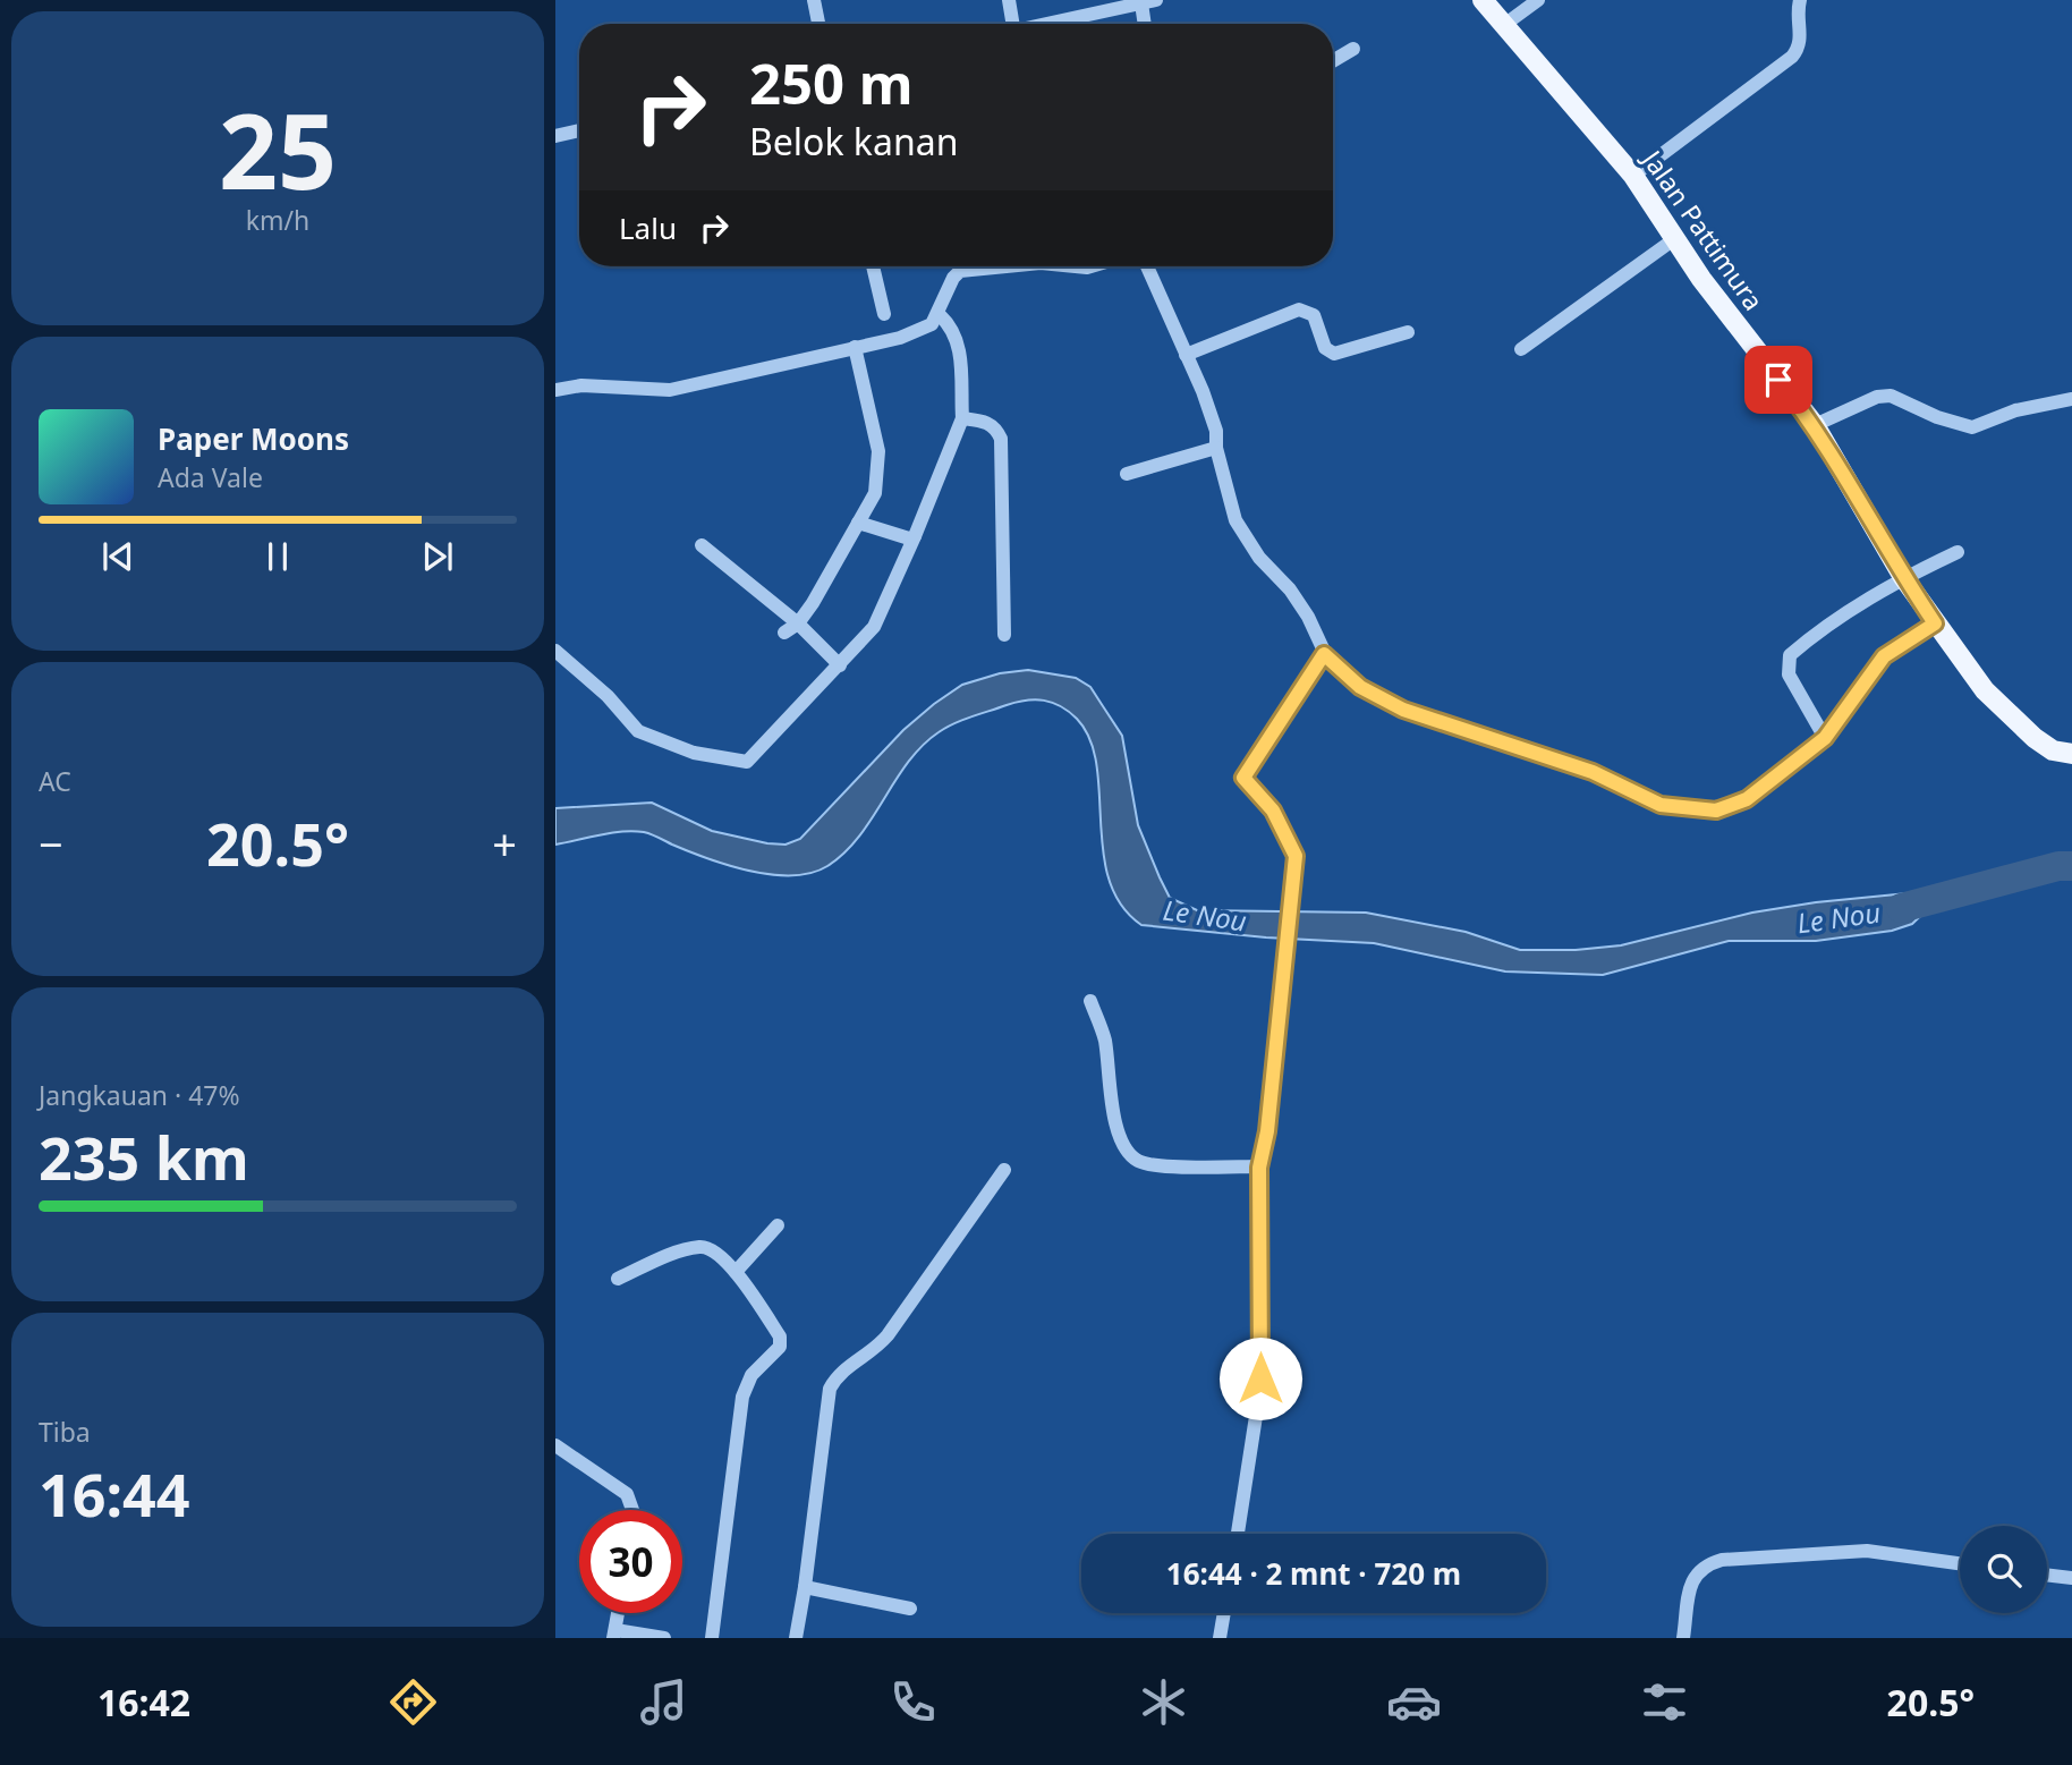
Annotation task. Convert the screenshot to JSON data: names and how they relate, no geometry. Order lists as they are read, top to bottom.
{
  "streets": {
    "main road": ["Jalan Pattimura"]
  },
  "water": ["Le Nou"],
  "page": {
    "tile": [
      ["25", "km/h"],
      "AC",
      ["Jangkauan · 47%", "235 km"],
      ["Tiba", "16:44"]
    ],
    "turn": ["250 m", "Belok kanan"],
    "then": "Lalu",
    "song": ["Paper Moons", "Ada Vale"],
    "heat": ["−", "20.5°", "+"],
    "limit": "30",
    "trip": "16:44 · 2 mnt · 720 m",
    "tabs": ["16:42", "20.5°"]
  }
}
